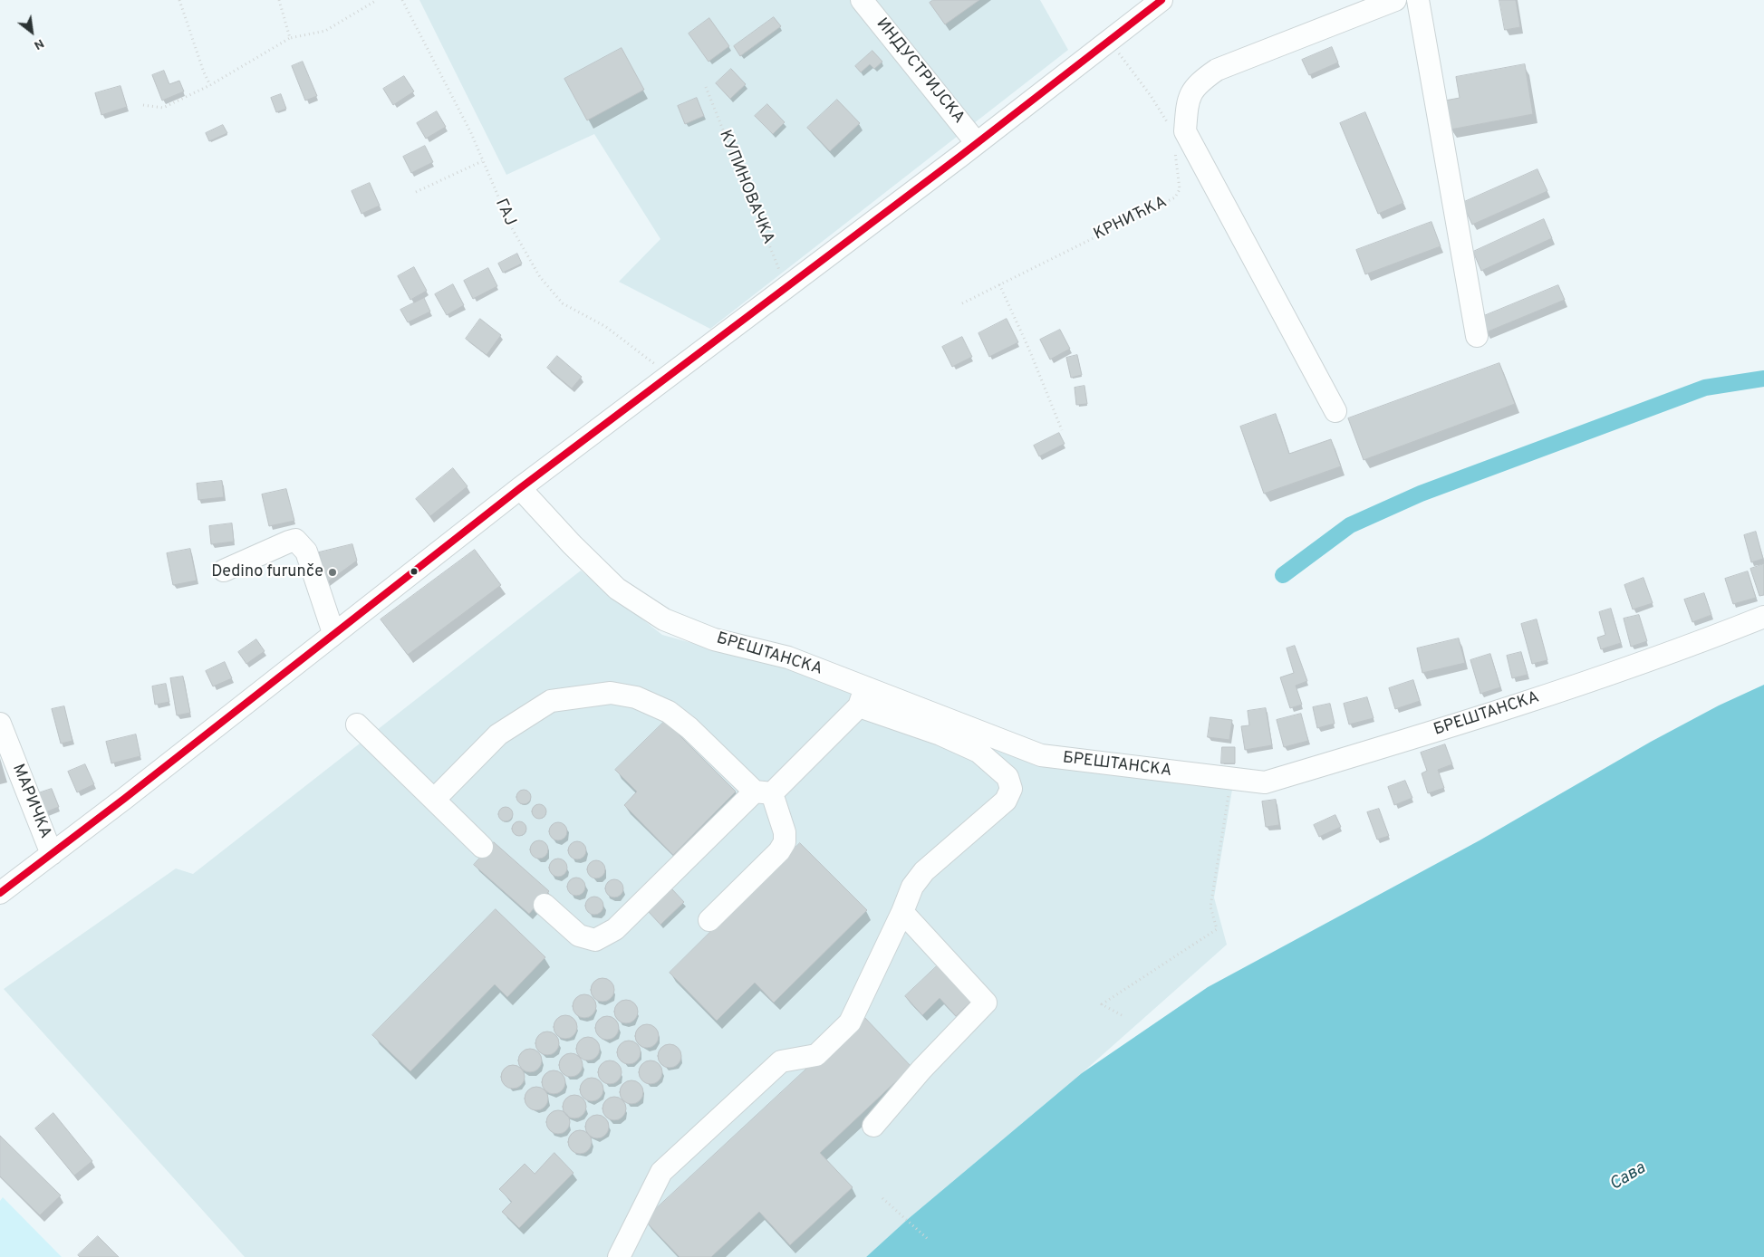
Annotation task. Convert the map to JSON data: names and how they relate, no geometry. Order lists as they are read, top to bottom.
{
  "streets": {
    "street": ["ИНДУСТРИЈСКА", "БРЕШТАНСКА", "МАРИЧКА"],
    "path": ["КУПИНОВАЧКА", "ГАЈ", "КРНИЋКА"]
  },
  "water": ["Сава"],
  "places": ["Dedino furunče"],
  "north": "bottom right"
}
